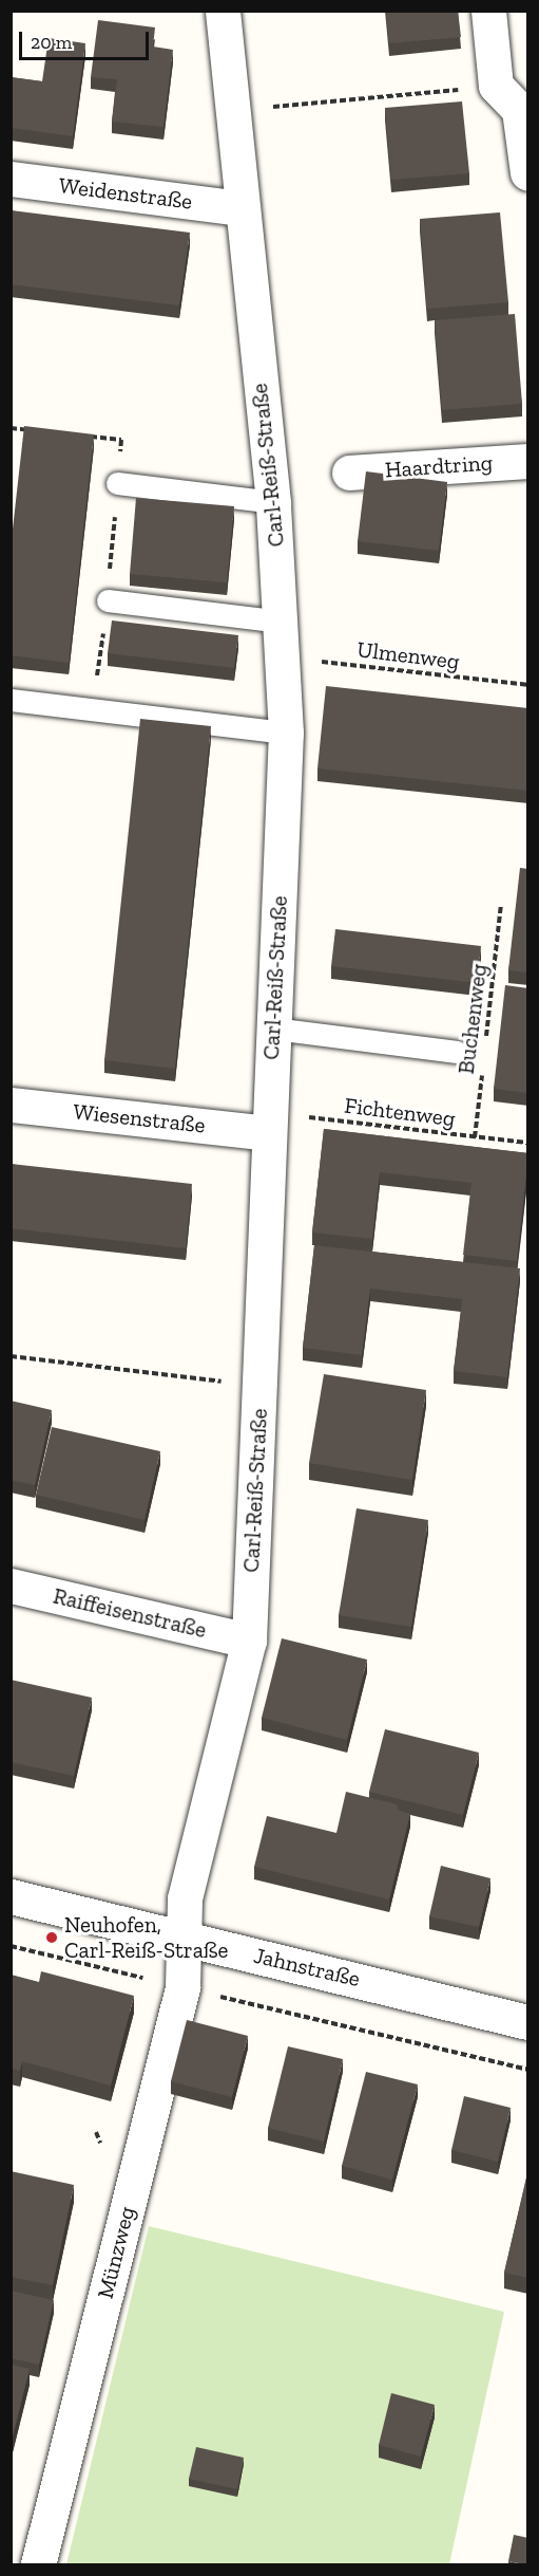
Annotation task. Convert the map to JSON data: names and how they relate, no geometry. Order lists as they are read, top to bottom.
{
  "streets": {
    "street": [
      "Weidenstraße",
      "Carl-Reiß-Straße",
      "Haardtring",
      "Wiesenstraße",
      "Raiffeisenstraße",
      "Jahnstraße",
      "Münzweg"
    ],
    "path": ["Ulmenweg", "Buchenweg", "Fichtenweg"]
  },
  "crossings": [
    ["Weidenstraße", "Carl-Reiß-Straße"],
    ["Carl-Reiß-Straße", "Ulmenweg"],
    ["Carl-Reiß-Straße", "Fichtenweg"],
    ["Carl-Reiß-Straße", "Wiesenstraße"],
    ["Carl-Reiß-Straße", "Raiffeisenstraße"],
    ["Carl-Reiß-Straße", "Jahnstraße"],
    ["Carl-Reiß-Straße", "Münzweg"],
    ["Buchenweg", "Fichtenweg"],
    ["Fichtenweg", "Wiesenstraße"],
    ["Jahnstraße", "Münzweg"]
  ],
  "places": ["Neuhofen, Carl-Reiß-Straße"],
  "scale_bar": "20 m"
}
